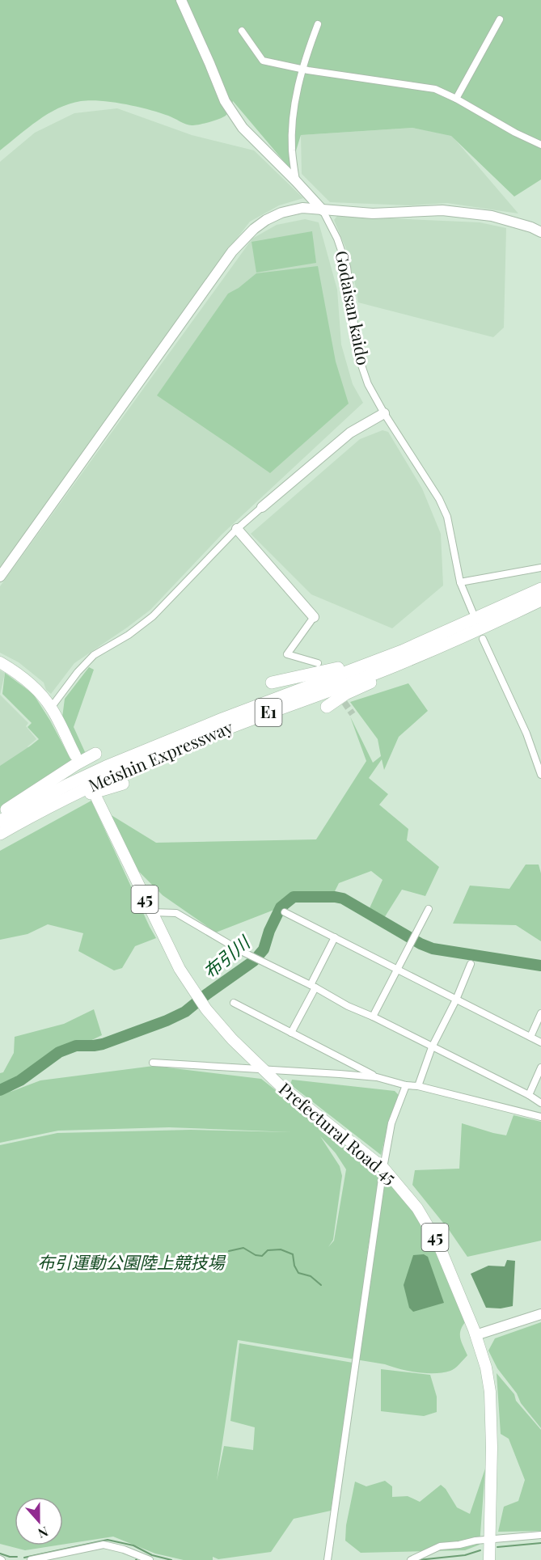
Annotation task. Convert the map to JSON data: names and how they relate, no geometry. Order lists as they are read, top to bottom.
{
  "streets": {
    "highway": ["E1", "Meishin Expressway"],
    "main road": ["45", "Prefectural Road 45"],
    "street": ["Godaisan kaido"]
  },
  "water": ["布引川"],
  "parks": ["布引運動公園陸上競技場"],
  "north": "bottom"
}
